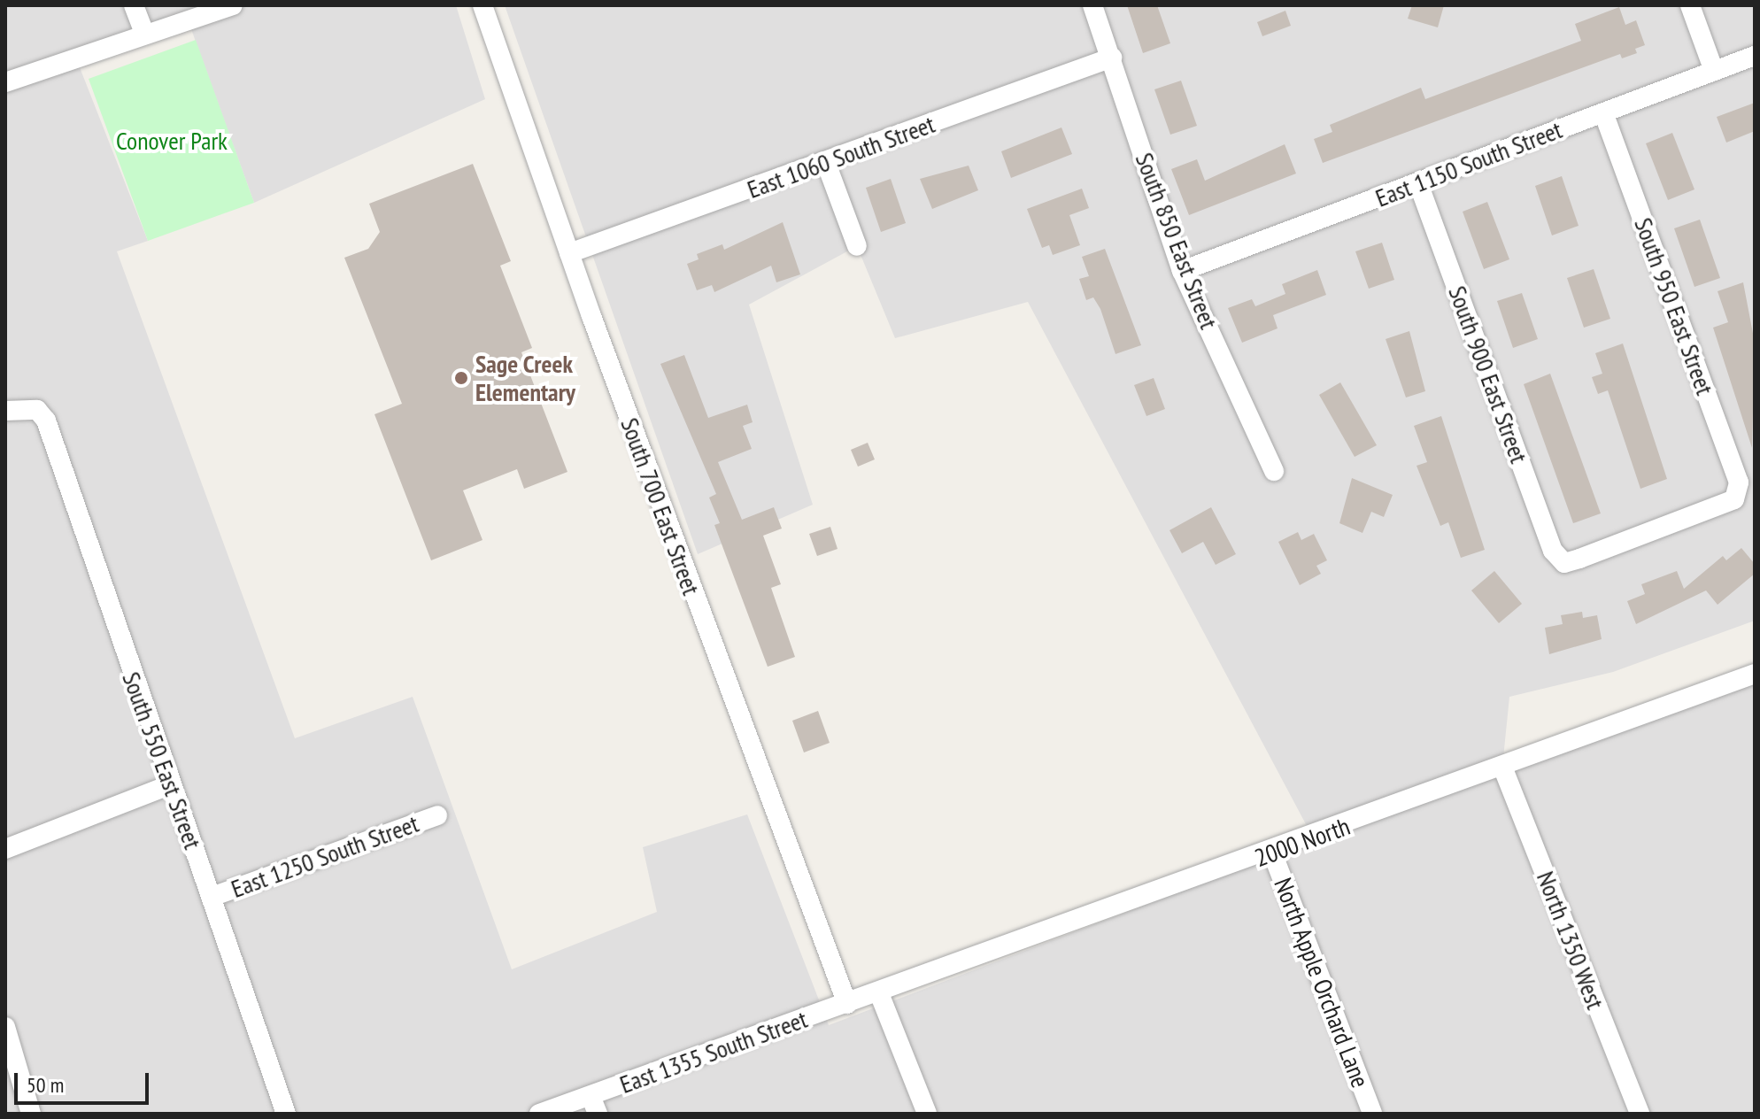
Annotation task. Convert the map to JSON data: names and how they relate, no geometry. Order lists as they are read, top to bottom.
{
  "streets": {
    "street": [
      "East 1060 South Street",
      "East 1150 South Street",
      "South 850 East Street",
      "South 950 East Street",
      "South 900 East Street",
      "South 700 East Street",
      "South 550 East Street",
      "2000 North",
      "East 1250 South Street",
      "North 1350 West",
      "North Apple Orchard Lane",
      "East 1355 South Street"
    ]
  },
  "crossings": [
    ["East 1060 South Street", "South 850 East Street"],
    ["East 1060 South Street", "South 700 East Street"],
    ["East 1150 South Street", "South 850 East Street"],
    ["East 1150 South Street", "South 950 East Street"],
    ["East 1150 South Street", "South 900 East Street"],
    ["South 950 East Street", "South 900 East Street"],
    ["South 700 East Street", "2000 North"],
    ["South 700 East Street", "East 1355 South Street"],
    ["South 550 East Street", "East 1250 South Street"],
    ["2000 North", "North 1350 West"],
    ["2000 North", "North Apple Orchard Lane"],
    ["2000 North", "East 1355 South Street"]
  ],
  "parks": ["Conover Park"],
  "places": ["Sage Creek Elementary"],
  "scale_bar": "50 m"
}
